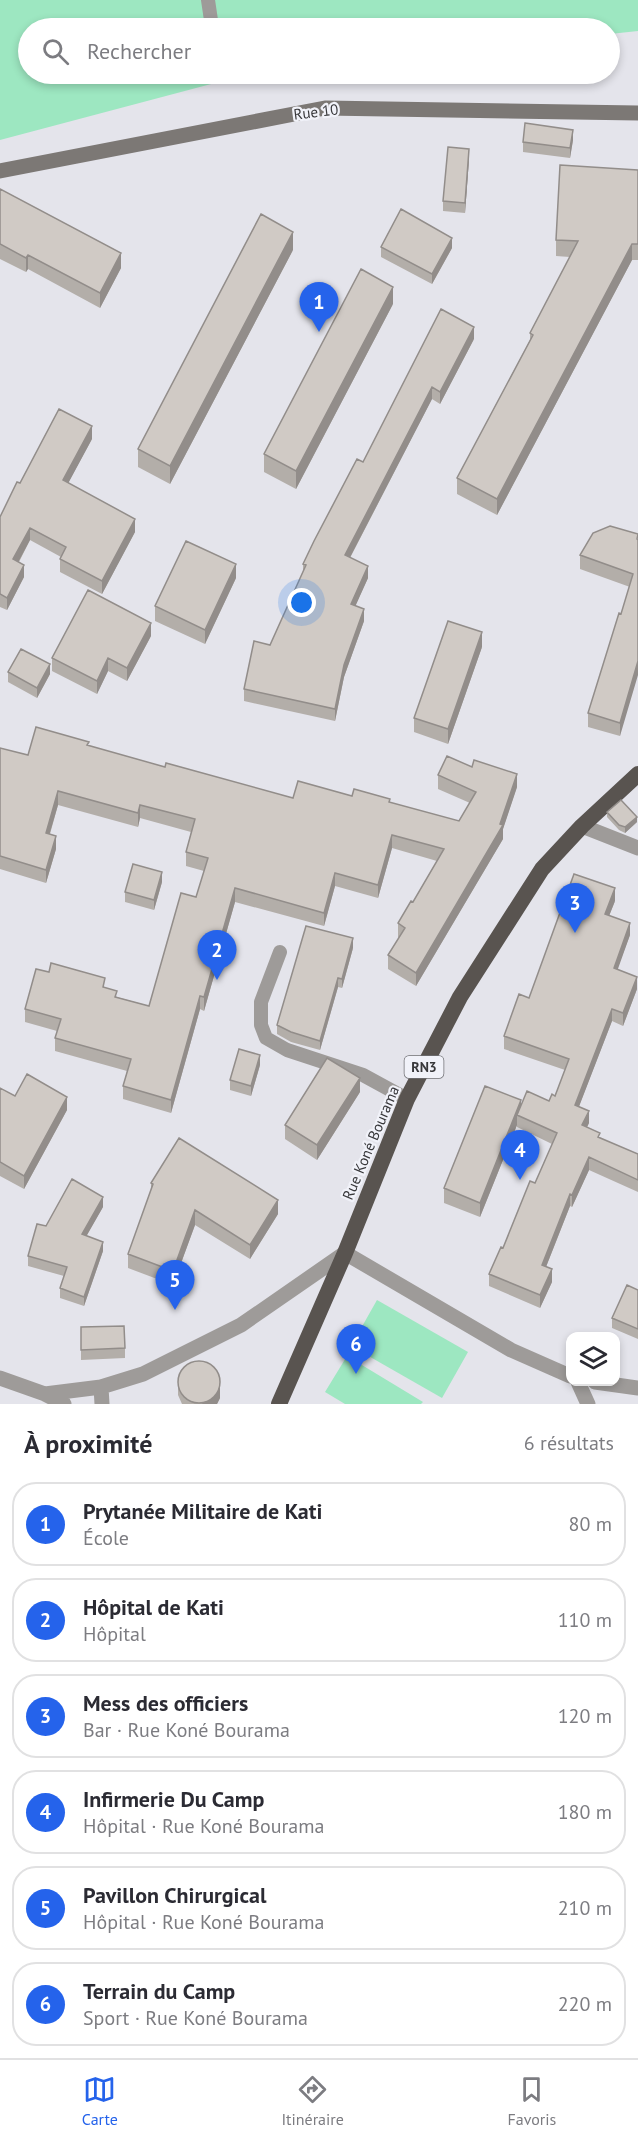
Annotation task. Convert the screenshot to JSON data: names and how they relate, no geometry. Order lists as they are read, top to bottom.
{
  "streets": {
    "highway": ["RN3", "Rue Koné Bourama"],
    "main road": ["Rue 10"]
  },
  "page": {
    "search": "Rechercher",
    "pins": [
      "1",
      "3",
      "2",
      "4",
      "5",
      "6"
    ],
    "heading": ["À proximité", "6 résultats"],
    "list": [
      {
        "mark": "1",
        "name": "Prytanée Militaire de Kati",
        "note": "École",
        "value": "80 m"
      },
      {
        "mark": "2",
        "name": "Hôpital de Kati",
        "note": "Hôpital",
        "value": "110 m"
      },
      {
        "mark": "3",
        "name": "Mess des officiers",
        "note": "Bar · Rue Koné Bourama",
        "value": "120 m"
      },
      {
        "mark": "4",
        "name": "Infirmerie Du Camp",
        "note": "Hôpital · Rue Koné Bourama",
        "value": "180 m"
      },
      {
        "mark": "5",
        "name": "Pavillon Chirurgical",
        "note": "Hôpital · Rue Koné Bourama",
        "value": "210 m"
      },
      {
        "mark": "6",
        "name": "Terrain du Camp",
        "note": "Sport · Rue Koné Bourama",
        "value": "220 m"
      }
    ],
    "nav": ["Carte", "Itinéraire", "Favoris"]
  }
}
